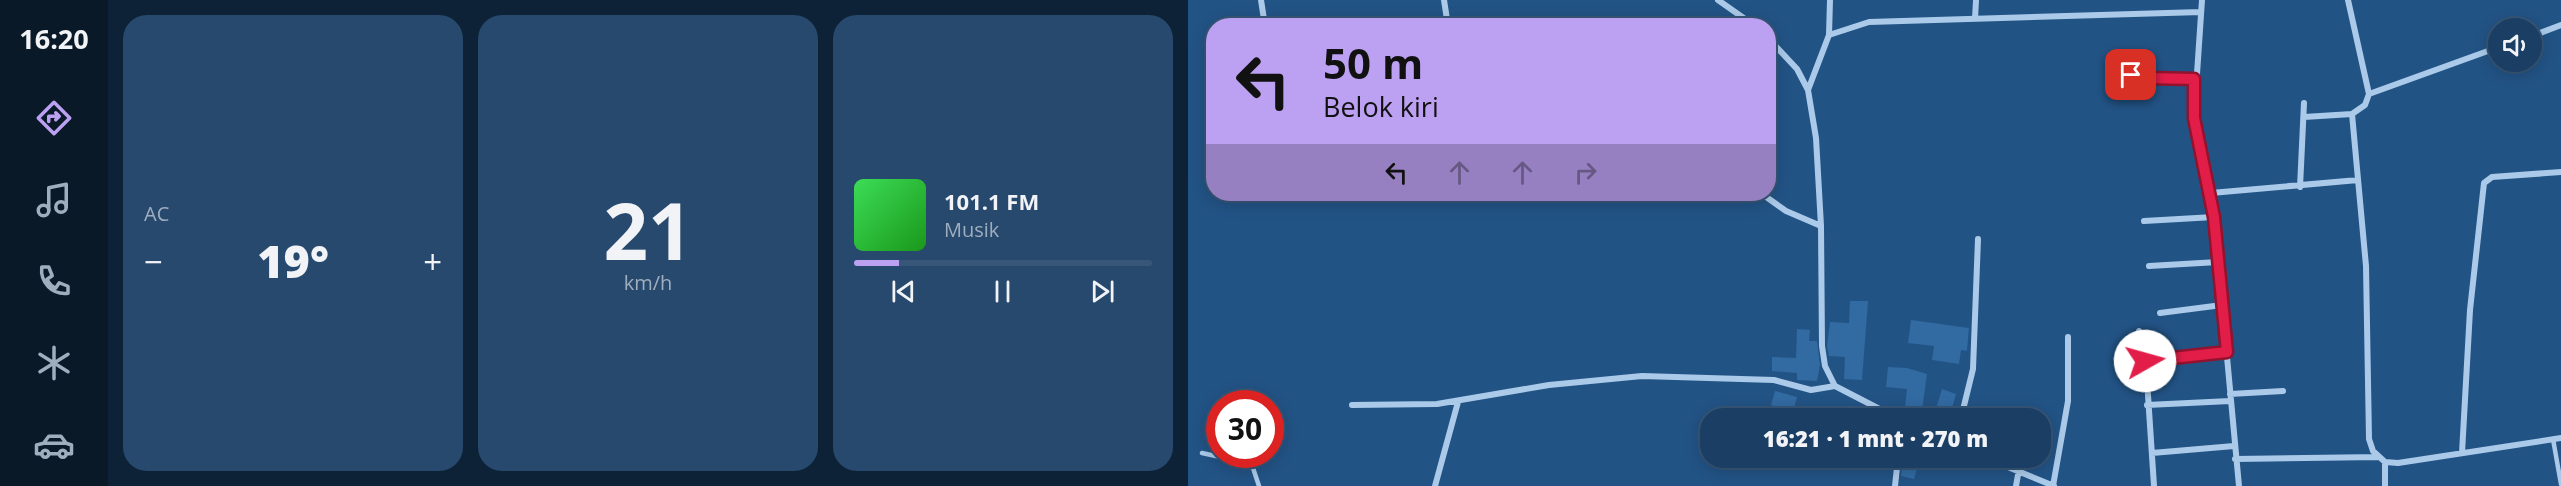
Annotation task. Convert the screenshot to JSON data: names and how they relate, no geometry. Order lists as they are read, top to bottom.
{
  "page": {
    "tabs": "16:20",
    "tile": [
      "AC",
      ["21", "km/h"]
    ],
    "turn": ["50 m", "Belok kiri"],
    "song": ["101.1 FM", "Musik"],
    "heat": ["−", "19°", "+"],
    "limit": "30",
    "trip": "16:21 · 1 mnt · 270 m"
  }
}
